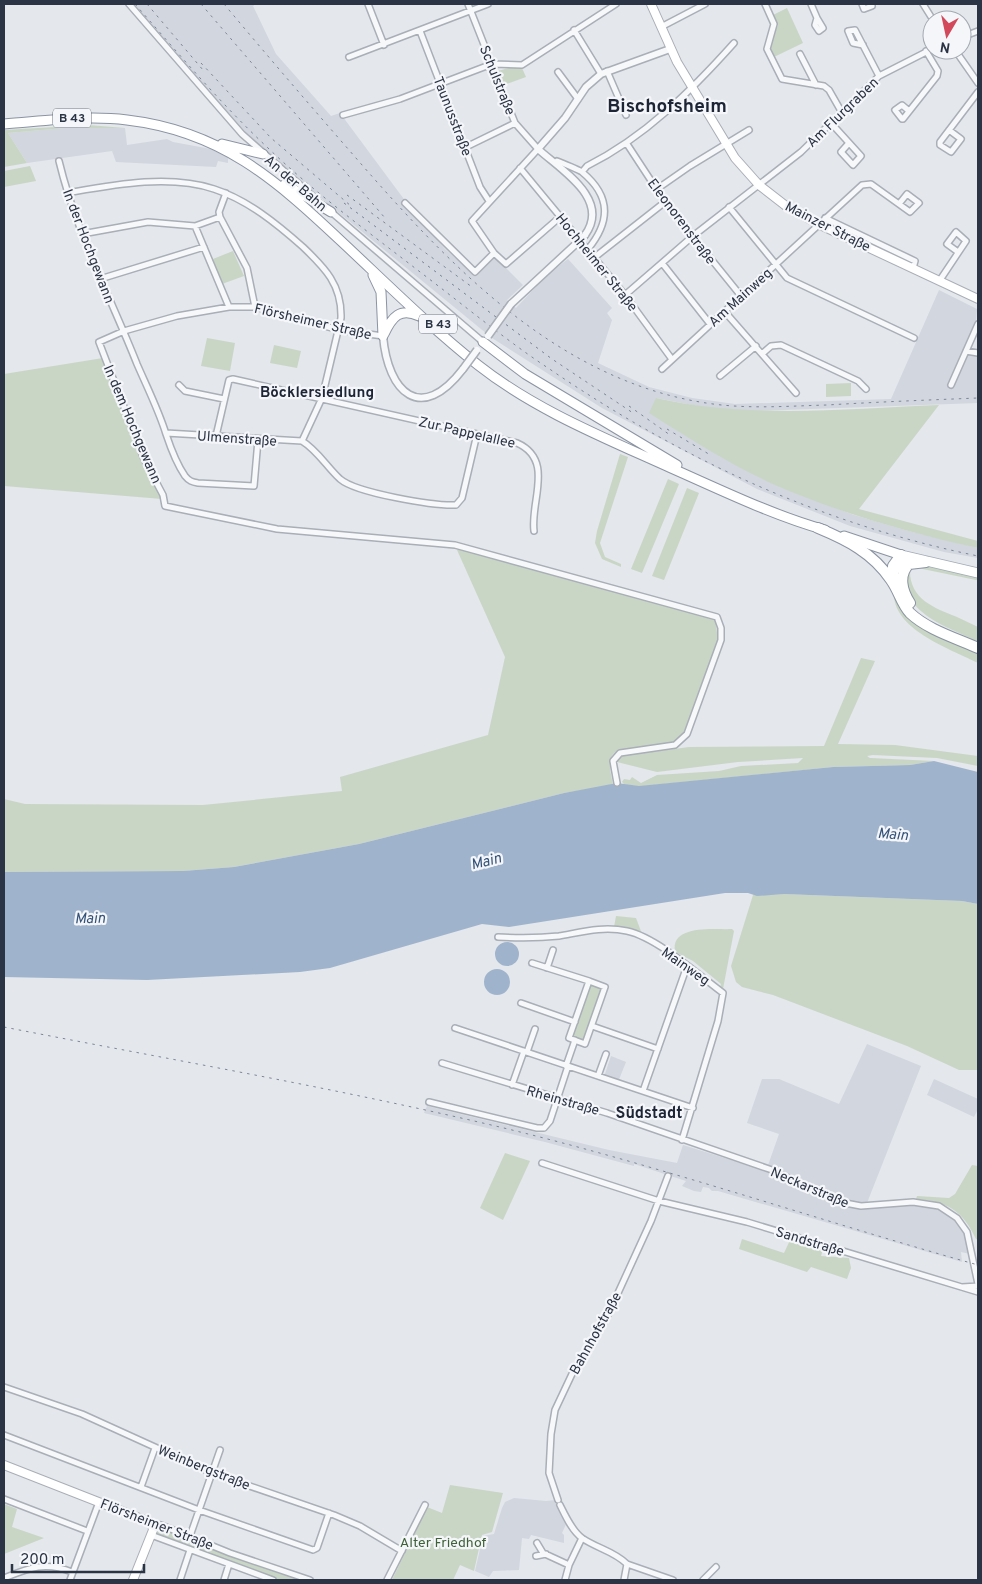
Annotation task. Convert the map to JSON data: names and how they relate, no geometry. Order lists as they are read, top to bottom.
{
  "streets": {
    "main road": ["B 43", "Mainzer Straße", "Flörsheimer Straße"],
    "street": [
      "Schulstraße",
      "Am Flurgraben",
      "Taunusstraße",
      "An der Bahn",
      "Eleonorenstraße",
      "In der Hochgewann",
      "Hochheimer Straße",
      "Am Mainweg",
      "In dem Hochgewann",
      "Zur Pappelallee",
      "Ulmenstraße",
      "Mainweg",
      "Rheinstraße",
      "Neckarstraße",
      "Sandstraße",
      "Bahnhofstraße",
      "Weinbergstraße"
    ]
  },
  "crossings": [
    ["Am Flurgraben", "Eleonorenstraße"],
    ["Am Flurgraben", "Mainzer Straße"],
    ["Am Flurgraben", "Hochheimer Straße"],
    ["Eleonorenstraße", "Am Mainweg"],
    ["Mainzer Straße", "Am Mainweg"],
    ["In der Hochgewann", "Flörsheimer Straße"],
    ["Hochheimer Straße", "Am Mainweg"],
    ["Flörsheimer Straße", "In dem Hochgewann"],
    ["Mainweg", "Rheinstraße"],
    ["Mainweg", "Neckarstraße"],
    ["Rheinstraße", "Neckarstraße"],
    ["Neckarstraße", "Sandstraße"],
    ["Sandstraße", "Bahnhofstraße"]
  ],
  "districts": ["Bischofsheim", "Böcklersiedlung", "Südstadt"],
  "water": ["Main"],
  "parks": ["Alter Friedhof"],
  "scale_bar": "200 m",
  "north": "bottom"
}
